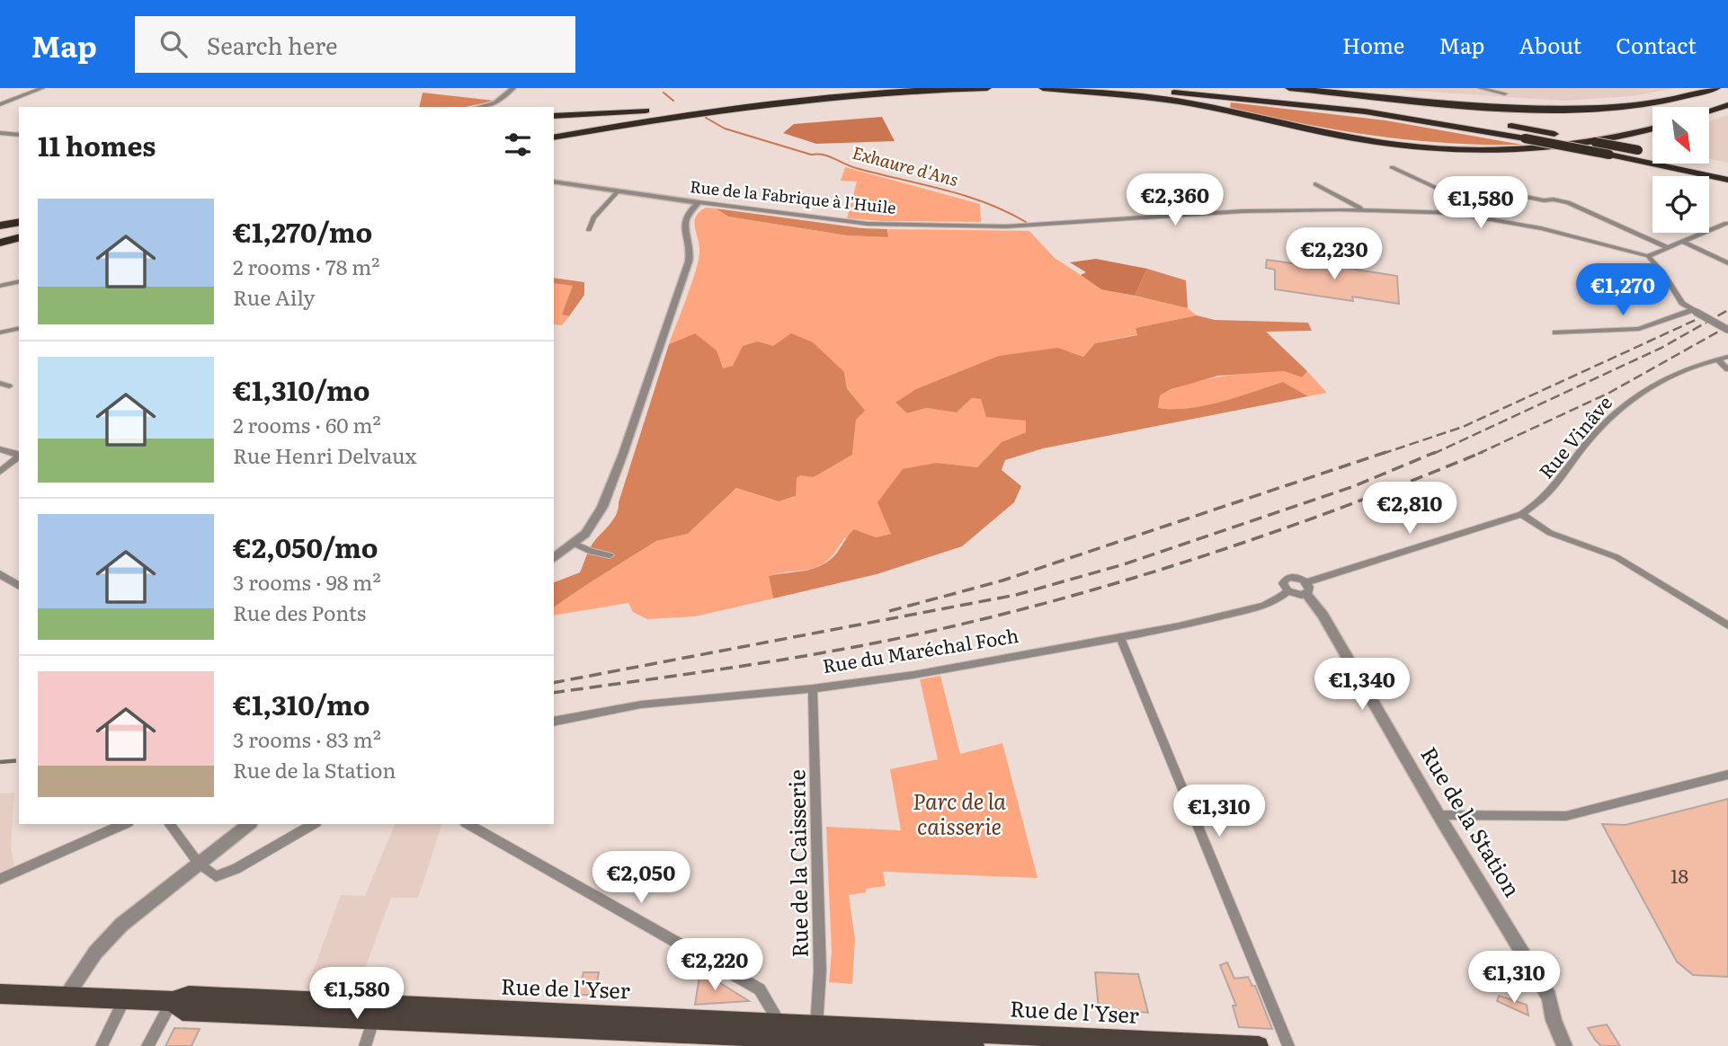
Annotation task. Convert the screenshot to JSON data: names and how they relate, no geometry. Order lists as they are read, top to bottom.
{
  "streets": {
    "main road": ["Rue de l'Yser"],
    "street": [
      "Rue de la Fabrique à l'Huile",
      "Rue Vinâve",
      "Rue du Maréchal Foch",
      "Rue de la Station",
      "Rue de la Caisserie"
    ]
  },
  "crossings": [
    ["Rue Vinâve", "Rue du Maréchal Foch"],
    ["Rue Vinâve", "Rue de la Station"],
    ["Rue du Maréchal Foch", "Rue de la Station"],
    ["Rue du Maréchal Foch", "Rue de la Caisserie"],
    ["Rue de la Caisserie", "Rue de l'Yser"]
  ],
  "water": ["Exhaure d'Ans"],
  "parks": ["Parc de la caisserie"],
  "house_numbers": ["18"],
  "north": "bottom right",
  "page": {
    "header": "Map",
    "search": "Search here",
    "nav": [
      "Home",
      "Map",
      "About",
      "Contact"
    ],
    "heading": "11 homes",
    "price": [
      "€2,360",
      "€1,580",
      "€2,230",
      "€1,270",
      "€2,810",
      "€1,340",
      "€1,310",
      "€2,050",
      "€2,220",
      "€1,310",
      "€1,580"
    ],
    "list": [
      {
        "name": "€1,270/mo",
        "note": "2 rooms · 78 m² · Rue Aily"
      },
      {
        "name": "€1,310/mo",
        "note": "2 rooms · 60 m² · Rue Henri Delvaux"
      },
      {
        "name": "€2,050/mo",
        "note": "3 rooms · 98 m² · Rue des Ponts"
      },
      {
        "name": "€1,310/mo",
        "note": "3 rooms · 83 m² · Rue de la Station"
      }
    ]
  }
}
